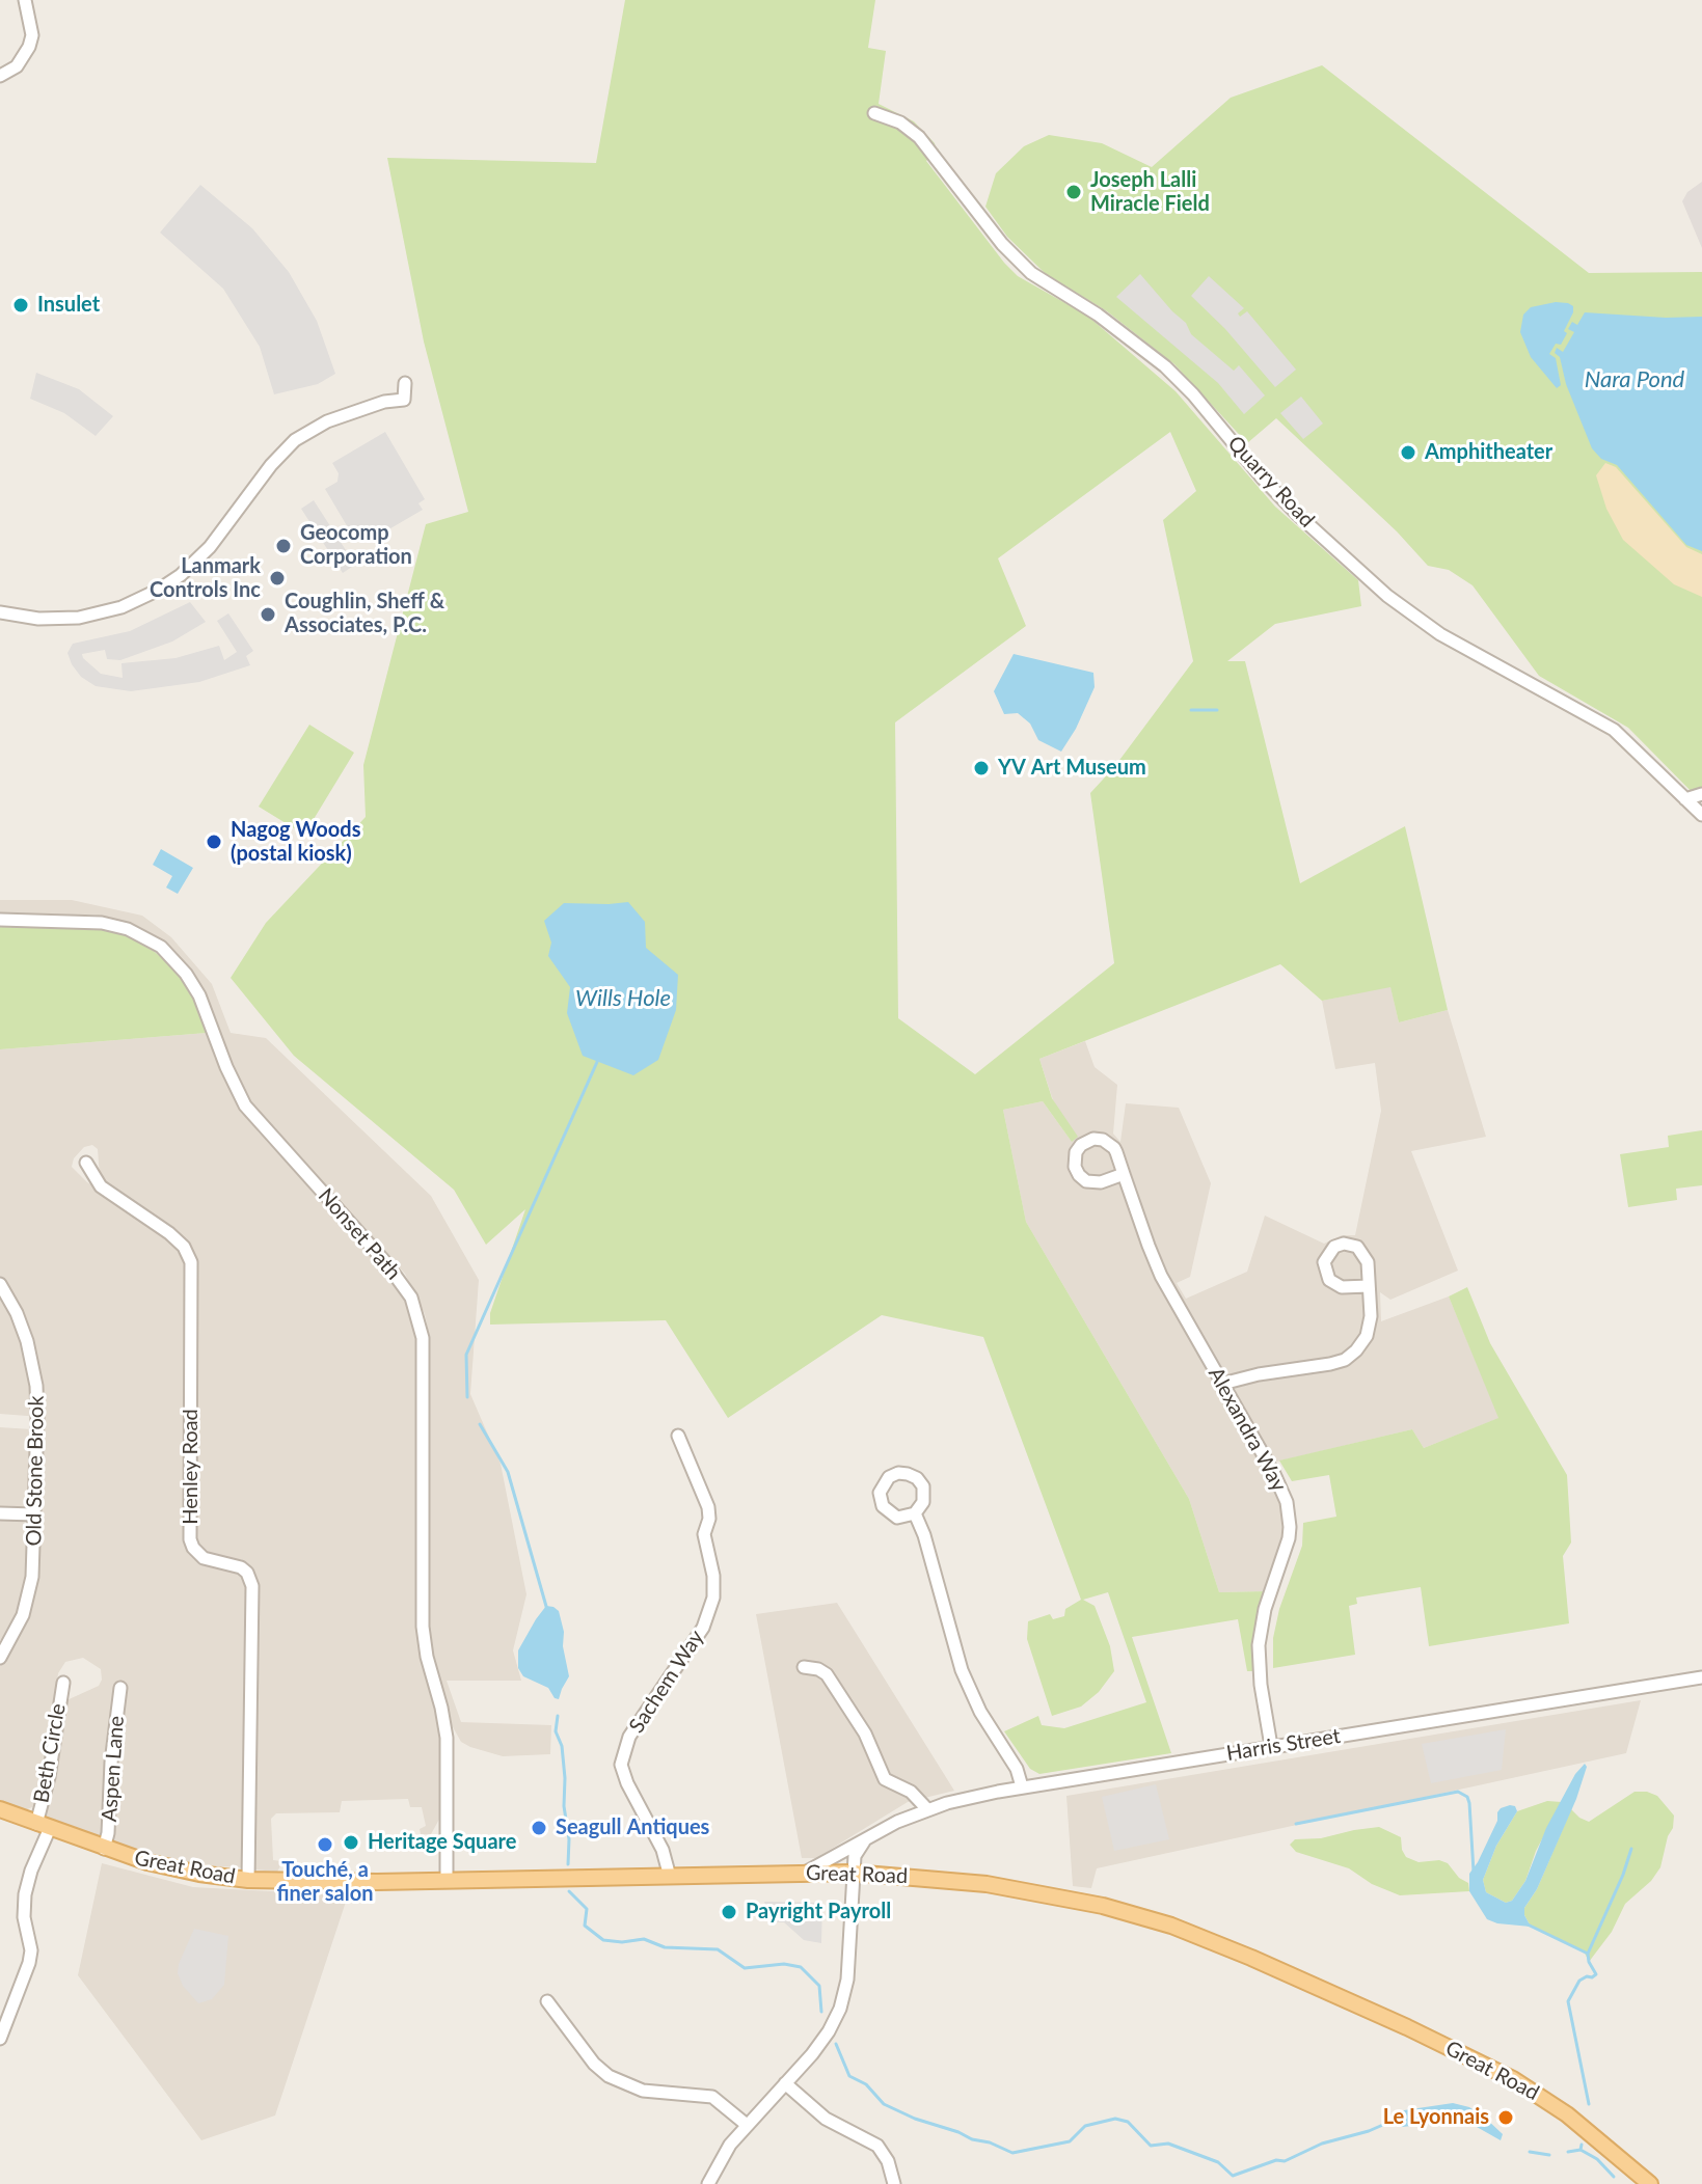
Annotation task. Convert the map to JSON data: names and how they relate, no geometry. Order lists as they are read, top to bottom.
{
  "streets": {
    "main road": ["Great Road"],
    "street": [
      "Quarry Road",
      "Nonset Path",
      "Alexandra Way",
      "Henley Road",
      "Old Stone Brook",
      "Sachem Way",
      "Harris Street",
      "Beth Circle",
      "Aspen Lane"
    ]
  },
  "crossings": [
    ["Nonset Path", "Great Road"],
    ["Alexandra Way", "Harris Street"],
    ["Henley Road", "Great Road"],
    ["Sachem Way", "Great Road"],
    ["Harris Street", "Great Road"],
    ["Beth Circle", "Great Road"],
    ["Aspen Lane", "Great Road"]
  ],
  "water": ["Nara Pond", "Wills Hole"],
  "places": [
    "Joseph Lalli Miracle Field",
    "Insulet",
    "Amphitheater",
    "Geocomp Corporation",
    "Lanmark Controls Inc",
    "Coughlin, Sheff & Associates, P.C.",
    "YV Art Museum",
    "Nagog Woods (postal kiosk)",
    "Seagull Antiques",
    "Heritage Square",
    "Touché, a finer salon",
    "Payright Payroll",
    "Le Lyonnais"
  ]
}
